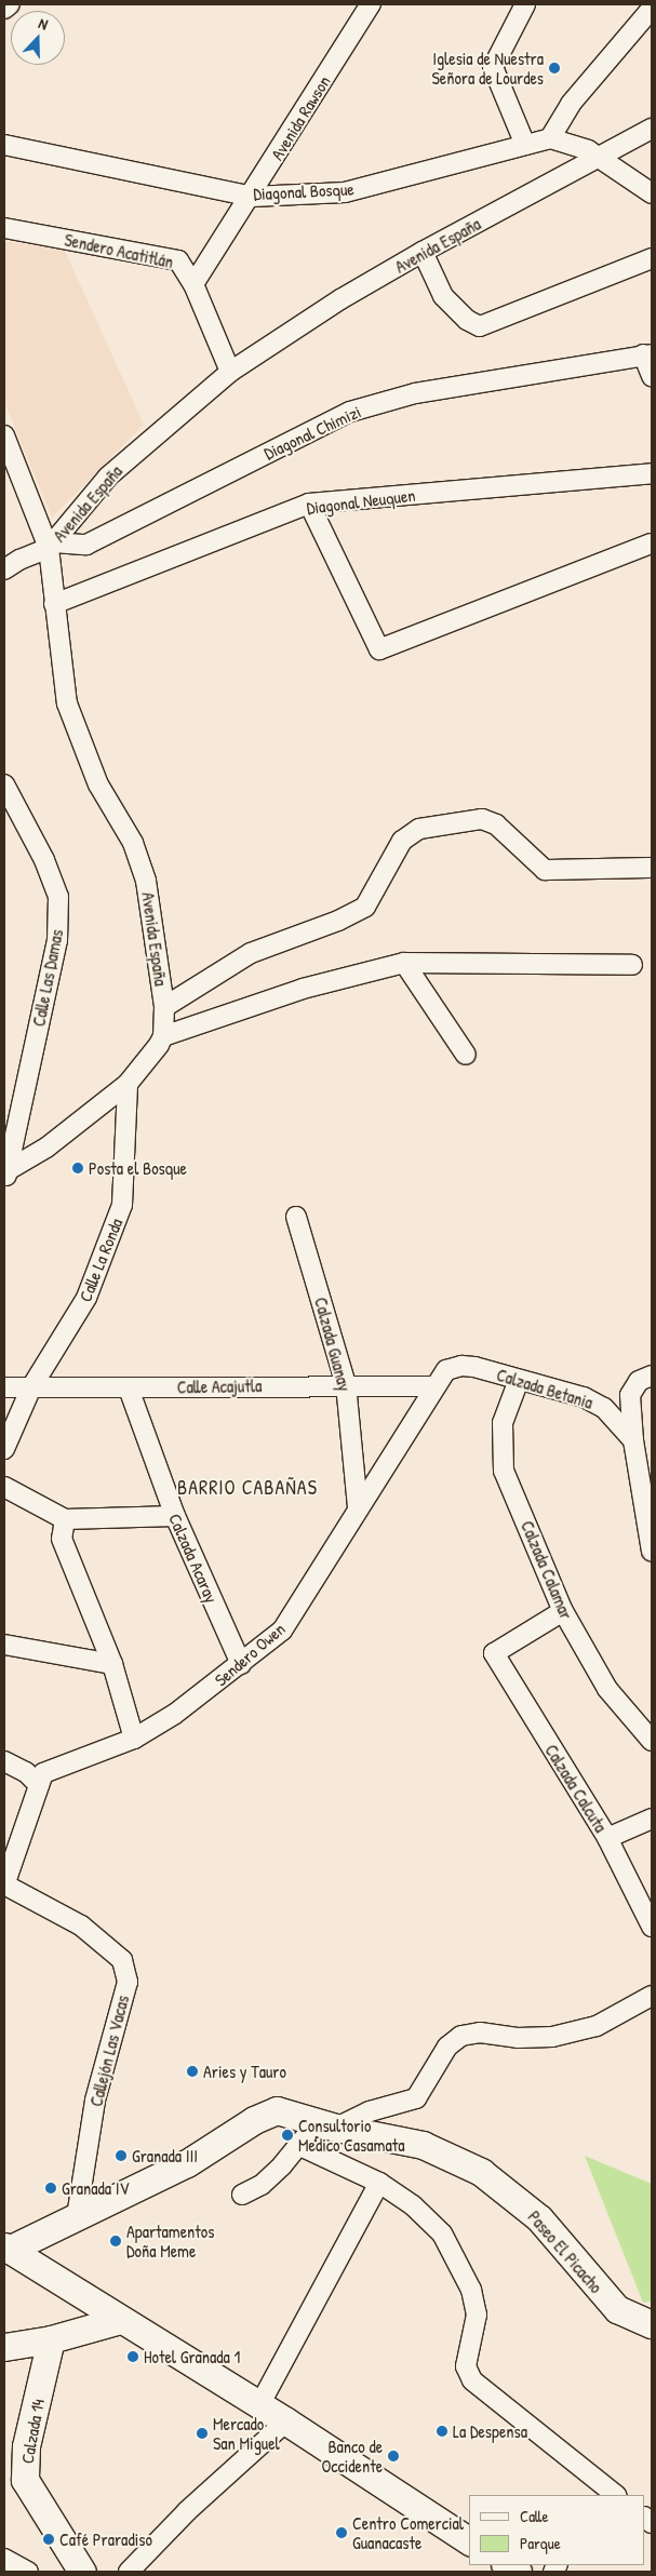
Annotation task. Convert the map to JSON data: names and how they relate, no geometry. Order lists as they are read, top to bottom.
{
  "streets": {
    "street": [
      "Avenida Rawson",
      "Diagonal Bosque",
      "Avenida España",
      "Sendero Acatitlán",
      "Diagonal Chimizi",
      "Diagonal Neuquen",
      "Calle Las Damas",
      "Calle La Ronda",
      "Calzada Guanay",
      "Calle Acajutla",
      "Calzada Betania",
      "Calzada Acaray",
      "Calzada Calamar",
      "Sendero Owen",
      "Calzada Calcuta",
      "Callejón Las Vacas",
      "Paseo El Picacho",
      "Calzada 14"
    ]
  },
  "crossings": [
    ["Avenida Rawson", "Diagonal Bosque"],
    ["Avenida Rawson", "Sendero Acatitlán"],
    ["Avenida España", "Sendero Acatitlán"],
    ["Avenida España", "Diagonal Chimizi"],
    ["Avenida España", "Diagonal Neuquen"],
    ["Calle La Ronda", "Calle Acajutla"],
    ["Calzada Guanay", "Calle Acajutla"],
    ["Calzada Guanay", "Sendero Owen"],
    ["Calle Acajutla", "Calzada Betania"],
    ["Calle Acajutla", "Calzada Acaray"],
    ["Calle Acajutla", "Sendero Owen"],
    ["Calzada Betania", "Calzada Calamar"],
    ["Calzada Betania", "Sendero Owen"],
    ["Calzada Acaray", "Sendero Owen"],
    ["Calzada Calamar", "Calzada Calcuta"],
    ["Callejón Las Vacas", "Paseo El Picacho"]
  ],
  "districts": ["BARRIO CABAÑAS"],
  "places": [
    "Iglesia de Nuestra Señora de Lourdes",
    "Posta el Bosque",
    "Aries y Tauro",
    "Consultorio Medico Casamata",
    "Granada III",
    "Granada IV",
    "Apartamentos Doña Meme",
    "Hotel Granada 1",
    "La Despensa",
    "Mercado San Miguel",
    "Banco de Occidente",
    "Centro Comercial Guanacaste",
    "Café Praradiso"
  ],
  "legend": ["Calle", "Parque"],
  "north": "top"
}
